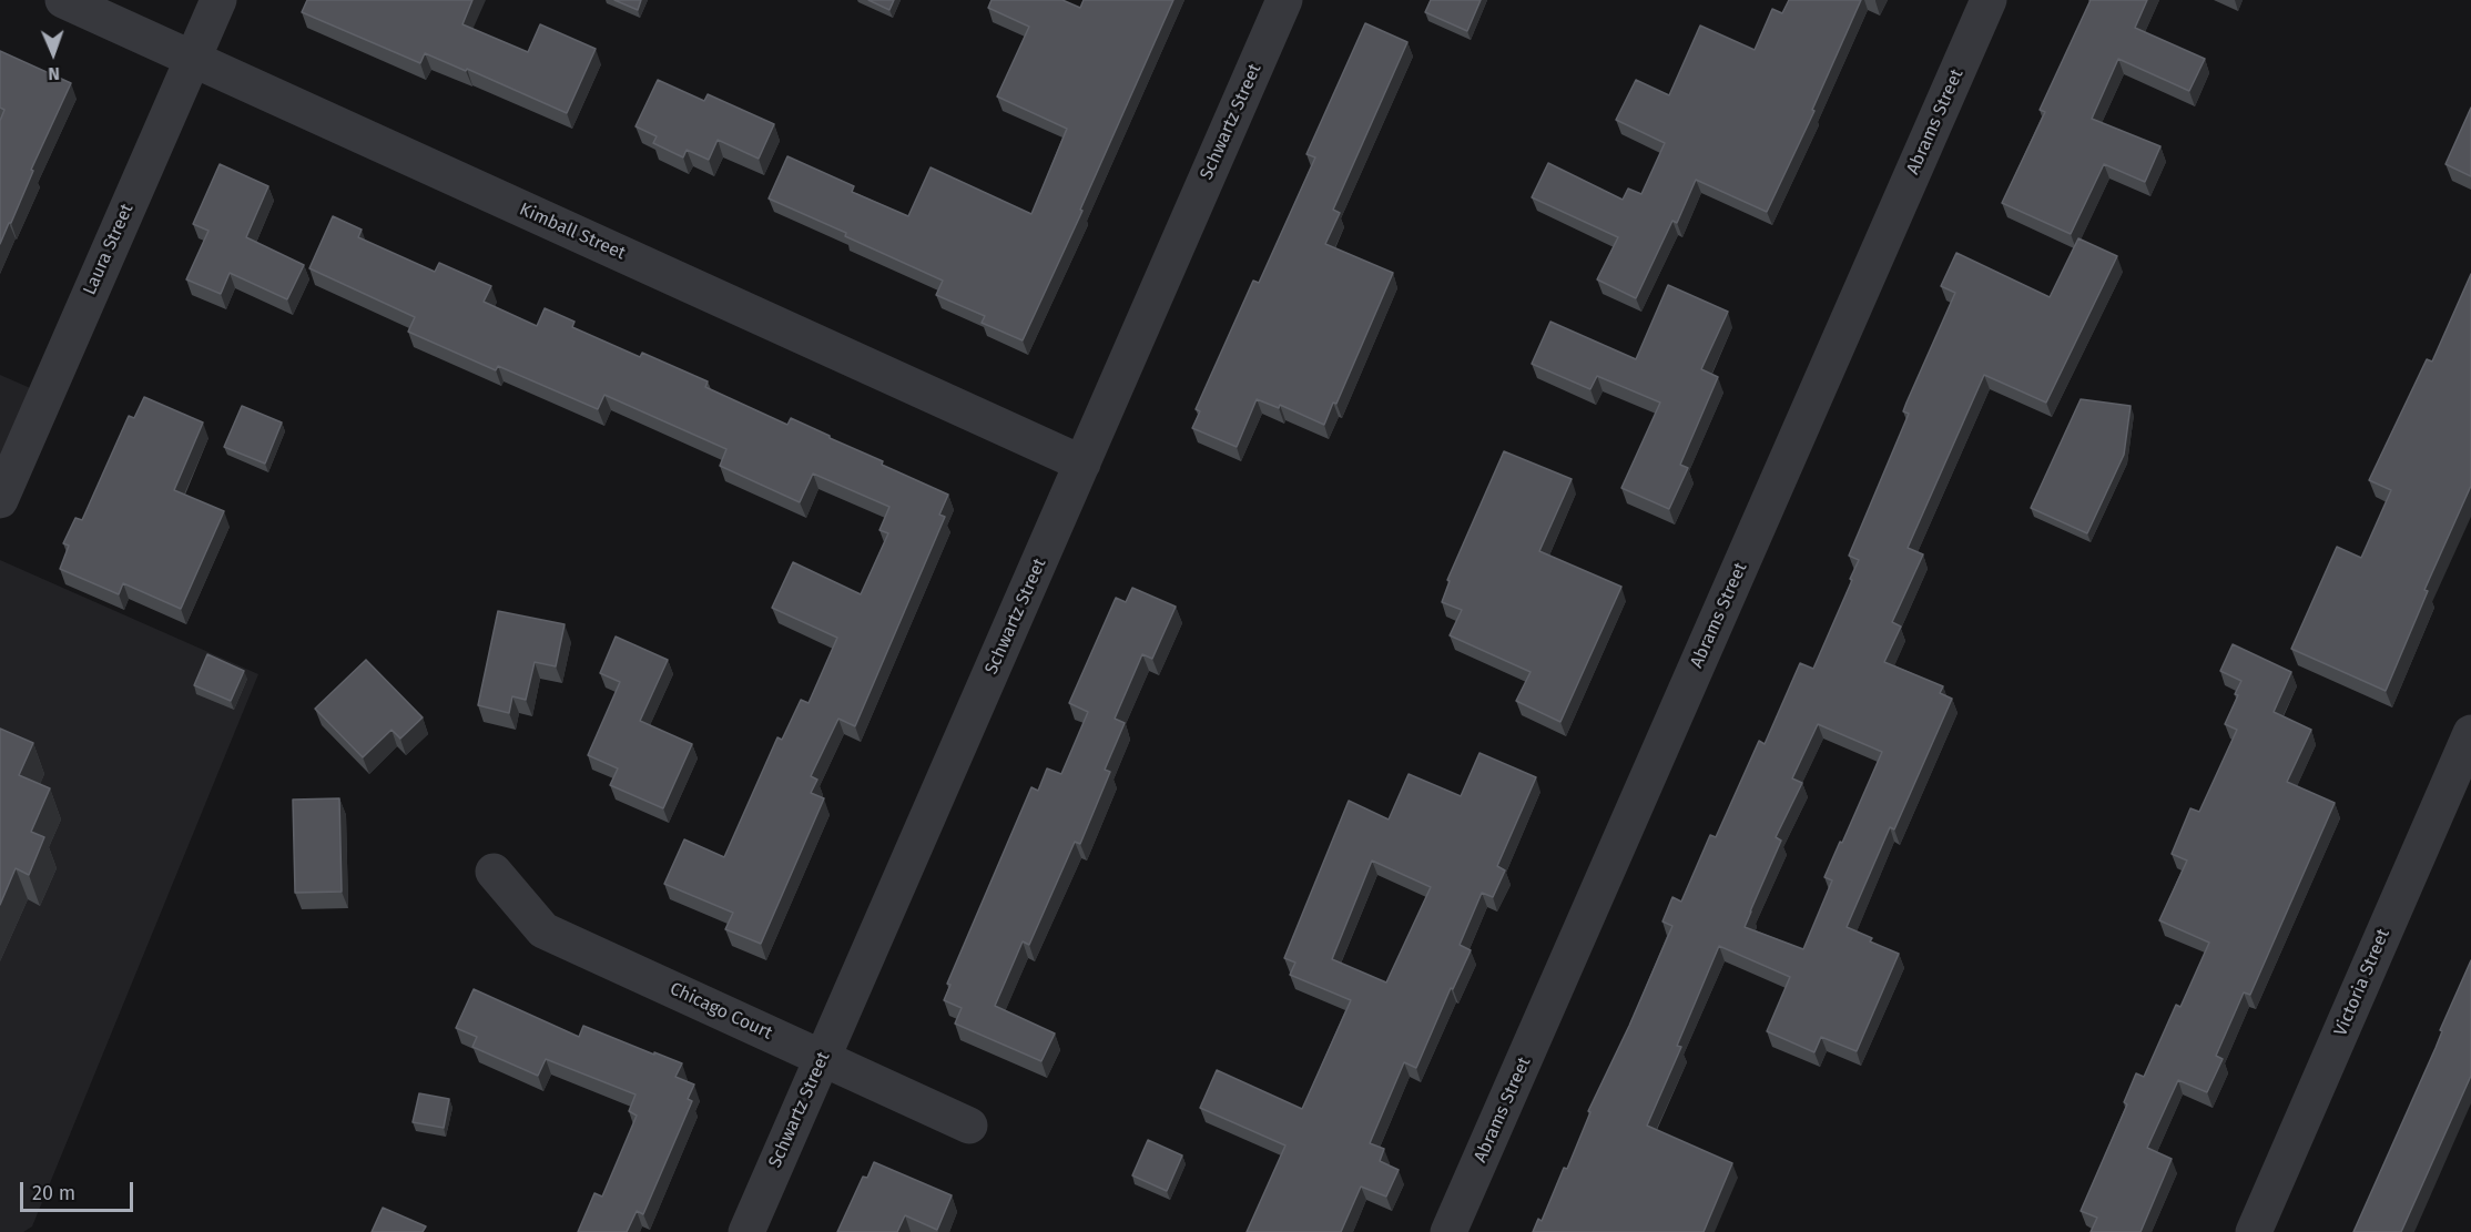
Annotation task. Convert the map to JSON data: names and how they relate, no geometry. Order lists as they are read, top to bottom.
{
  "streets": {
    "street": [
      "Schwartz Street",
      "Abrams Street",
      "Kimball Street",
      "Laura Street",
      "Victoria Street",
      "Chicago Court"
    ]
  },
  "crossings": [
    ["Schwartz Street", "Kimball Street"],
    ["Schwartz Street", "Chicago Court"],
    ["Kimball Street", "Laura Street"]
  ],
  "scale_bar": "20 m",
  "north": "bottom"
}
